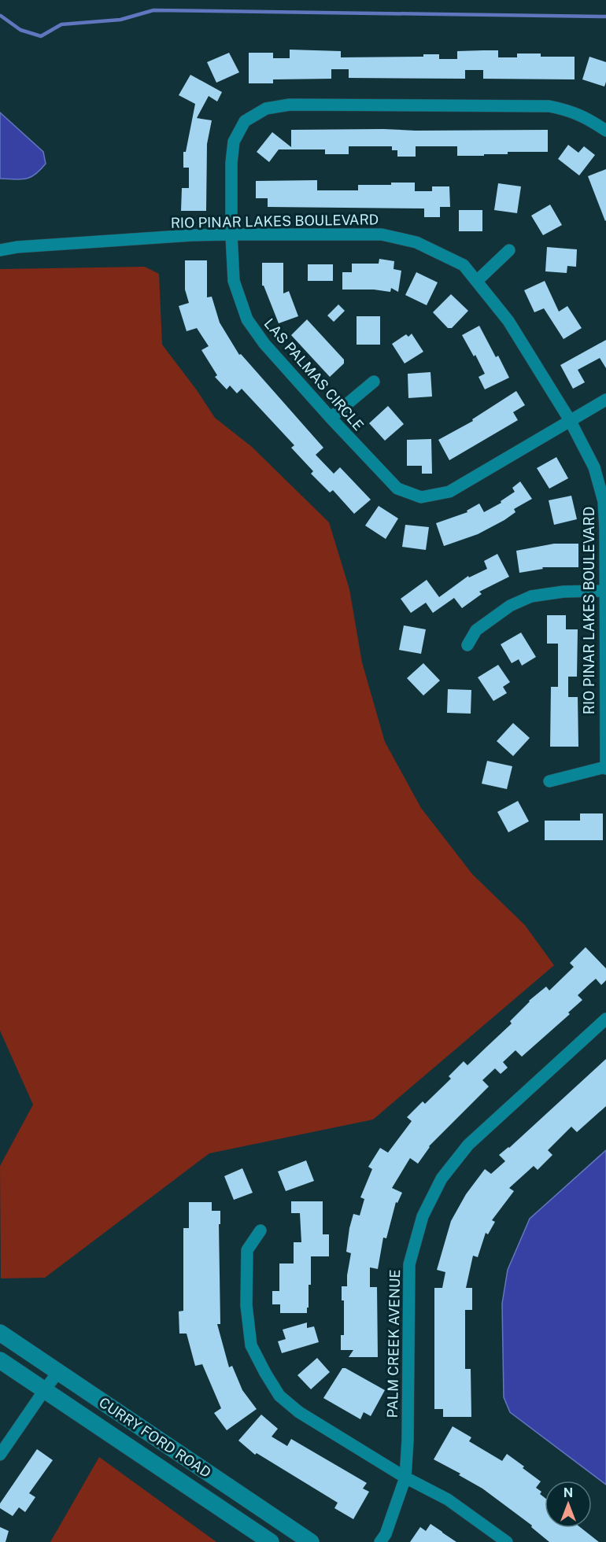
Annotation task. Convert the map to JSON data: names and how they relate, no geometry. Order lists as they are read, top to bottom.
{
  "streets": {
    "street": [
      "RIO PINAR LAKES BOULEVARD",
      "LAS PALMAS CIRCLE",
      "PALM CREEK AVENUE",
      "CURRY FORD ROAD"
    ]
  },
  "crossings": [
    ["RIO PINAR LAKES BOULEVARD", "LAS PALMAS CIRCLE"]
  ],
  "north": "top"
}
